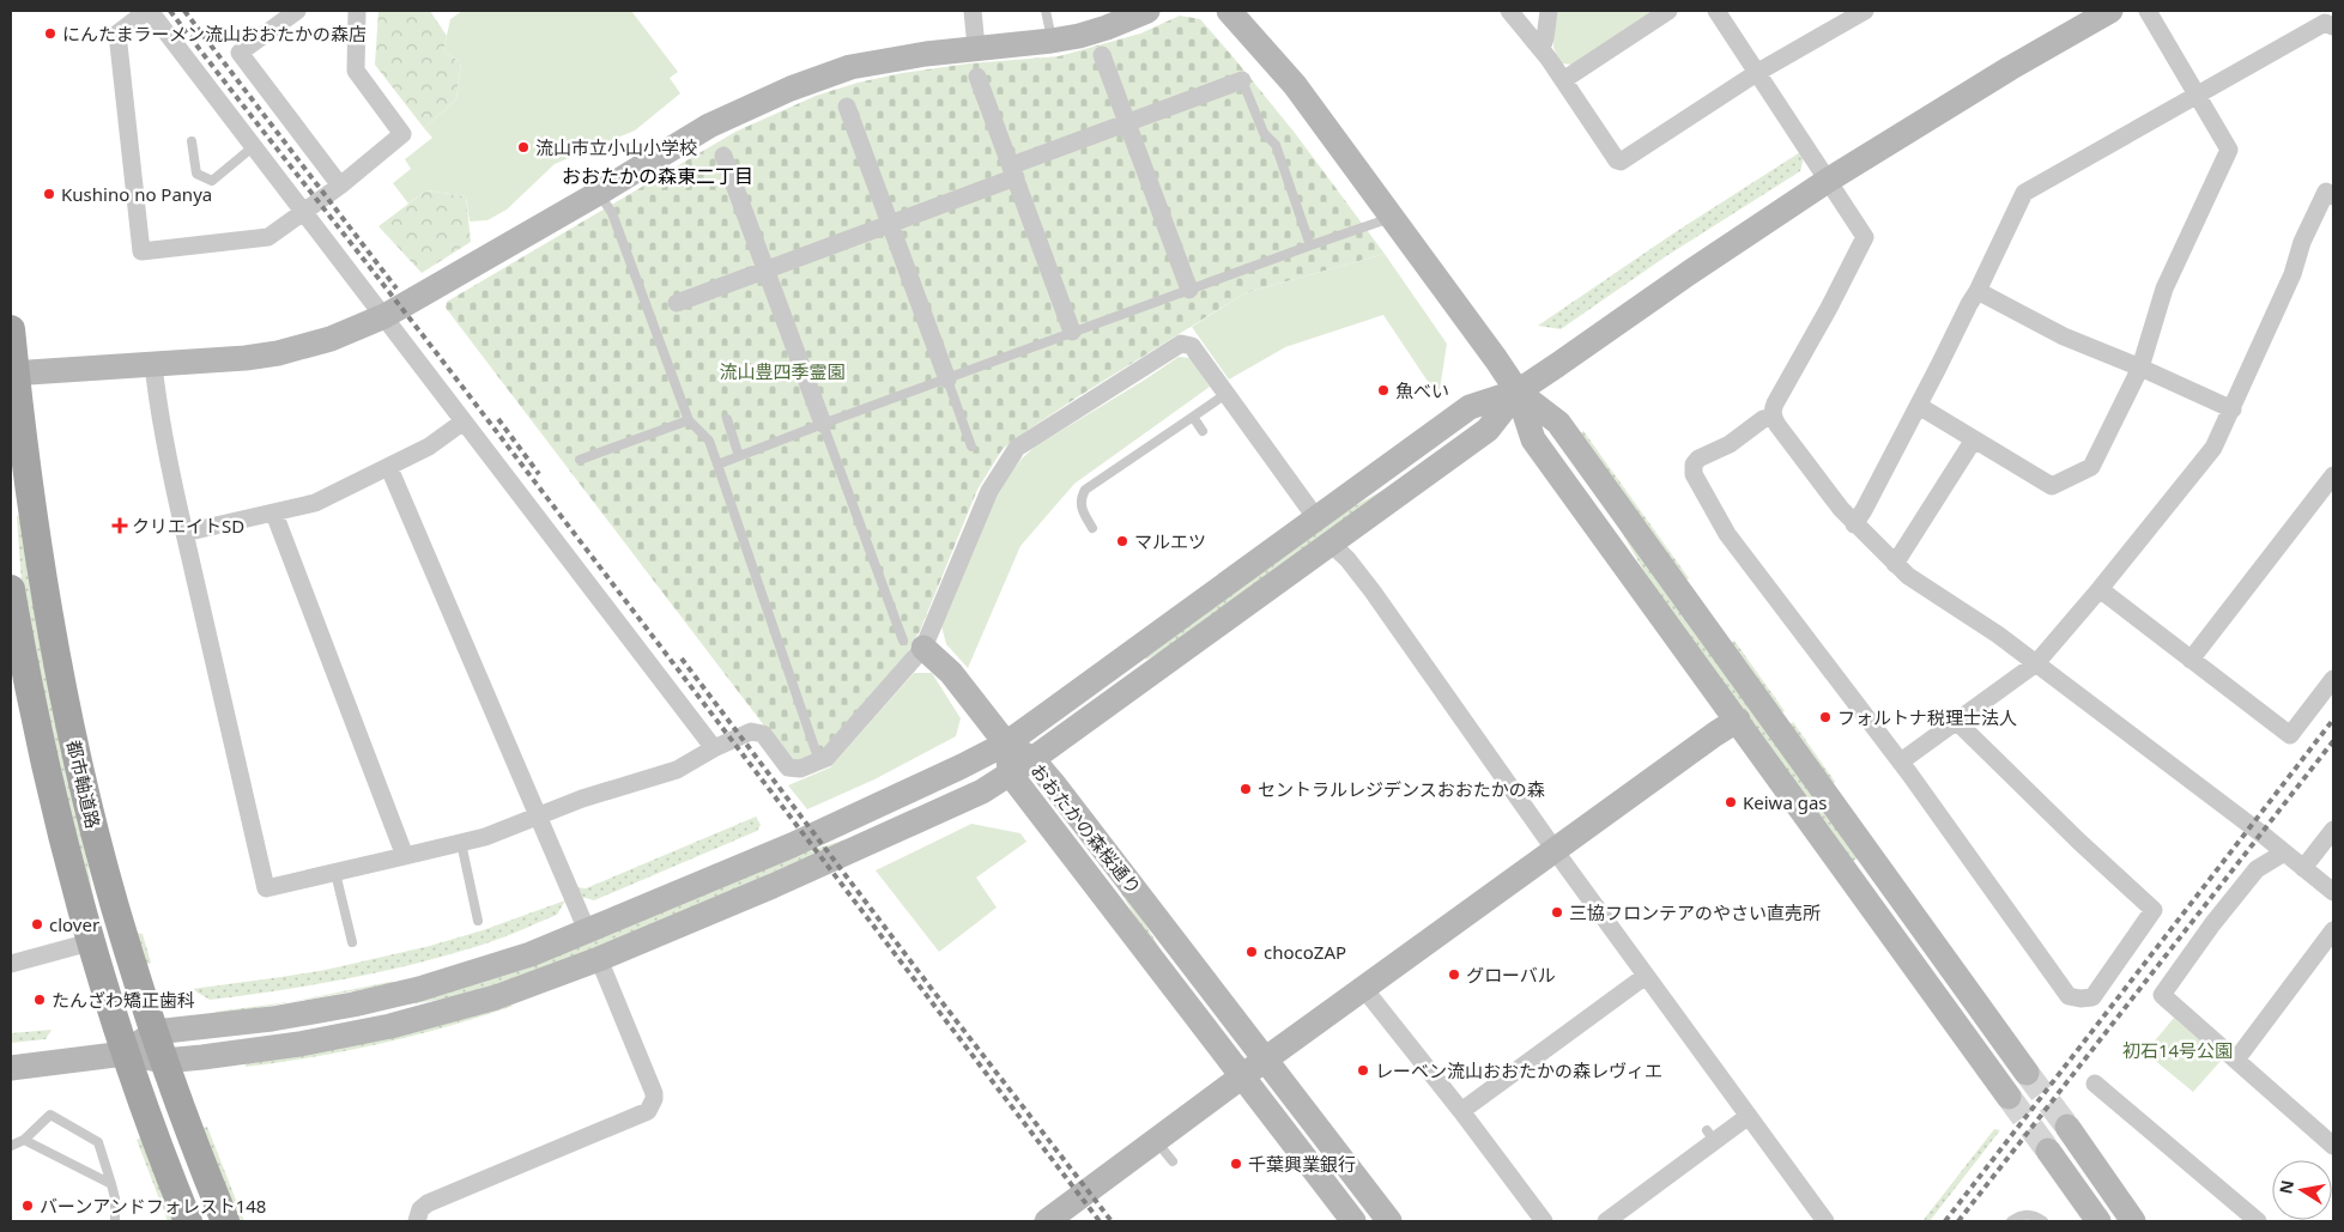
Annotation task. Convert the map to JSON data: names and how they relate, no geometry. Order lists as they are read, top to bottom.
{
  "streets": {
    "main road": ["都市軸道路"],
    "street": ["おおたかの森桜通り"]
  },
  "districts": ["おおたかの森東二丁目"],
  "parks": ["流山豊四季霊園", "初石14号公園"],
  "places": {
    "other": [
      "にんたまラーメン流山おおたかの森店",
      "流山市立小山小学校",
      "Kushino no Panya",
      "魚べい",
      "マルエツ",
      "フォルトナ税理士法人",
      "セントラルレジデンスおおたかの森",
      "Keiwa gas",
      "三協フロンテアのやさい直売所",
      "clover",
      "chocoZAP",
      "グローバル",
      "たんざわ矯正歯科",
      "レーベン流山おおたかの森レヴィエ",
      "千葉興業銀行",
      "バーンアンドフォレスト148"
    ],
    "health": ["クリエイトSD"]
  },
  "north": "left"
}
